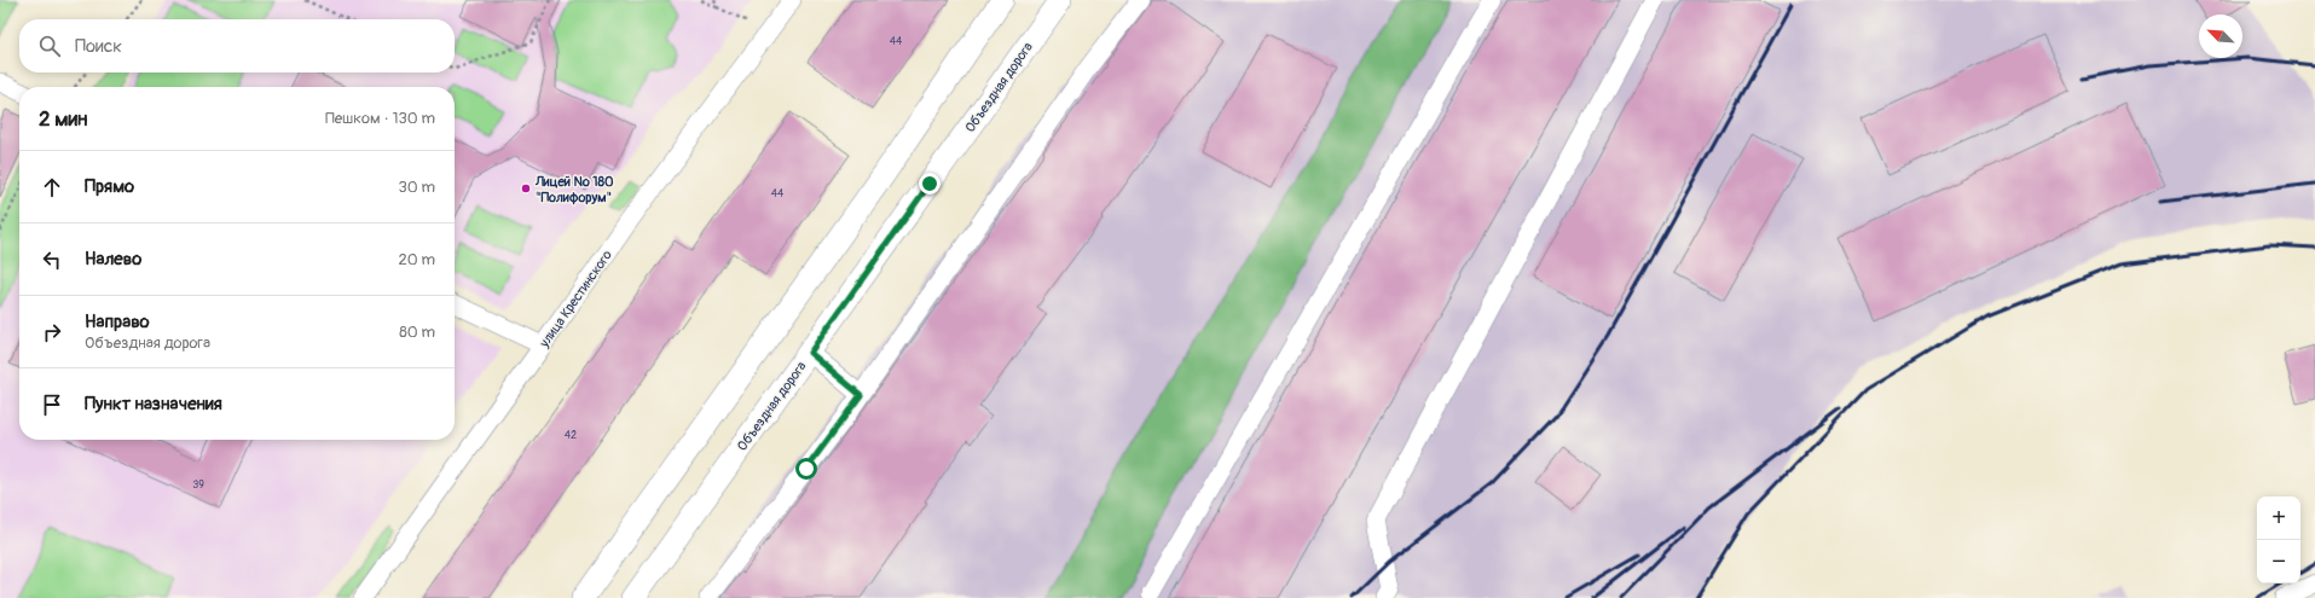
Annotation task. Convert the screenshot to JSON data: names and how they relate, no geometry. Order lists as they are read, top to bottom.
{
  "streets": {
    "main road": ["Объездная дорога"],
    "street": ["улица Крестинского"]
  },
  "places": ["Лицей № 180 \"Полифорум\""],
  "house_numbers": [
    "44",
    "44",
    "42",
    "39"
  ],
  "north": "top left",
  "page": {
    "search": "Поиск",
    "heading": ["2 мин", "Пешком · 130 m"],
    "list": [
      ["Прямо", "30 m"],
      ["Налево", "20 m"],
      ["Направо", "Объездная дорога", "80 m"],
      "Пункт назначения"
    ],
    "map_buttons": ["+", "−"]
  }
}
